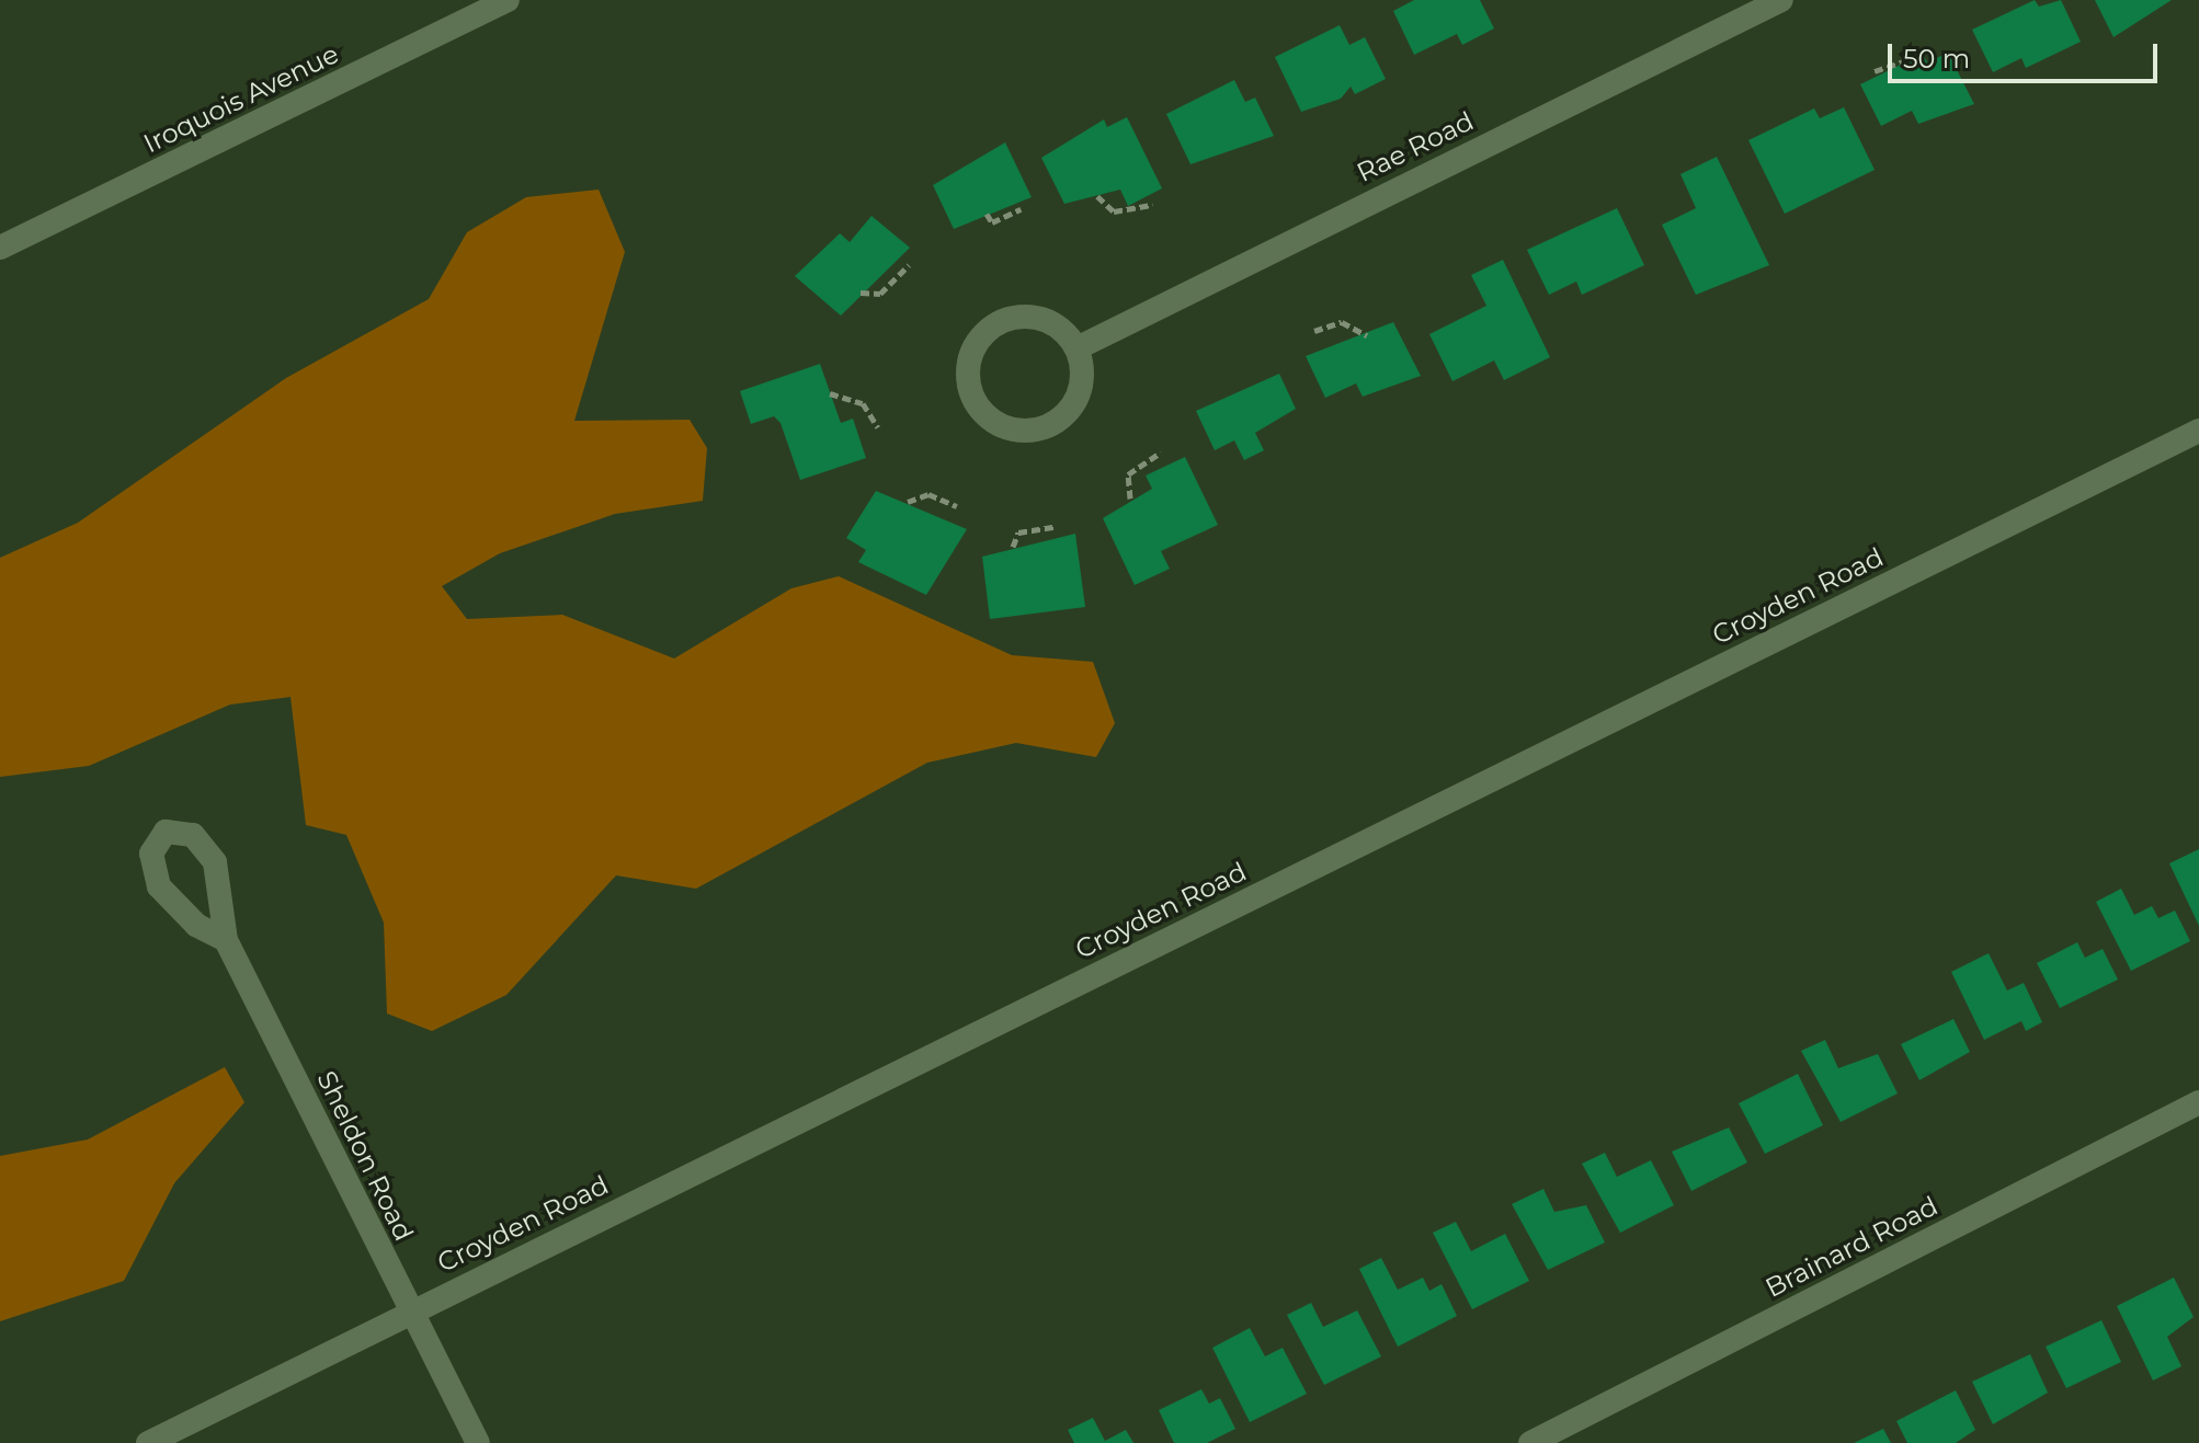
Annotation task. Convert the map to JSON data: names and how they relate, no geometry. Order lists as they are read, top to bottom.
{
  "streets": {
    "street": [
      "Iroquois Avenue",
      "Rae Road",
      "Croyden Road",
      "Sheldon Road",
      "Brainard Road"
    ]
  },
  "crossings": [
    ["Croyden Road", "Sheldon Road"]
  ],
  "scale_bar": "50 m"
}
